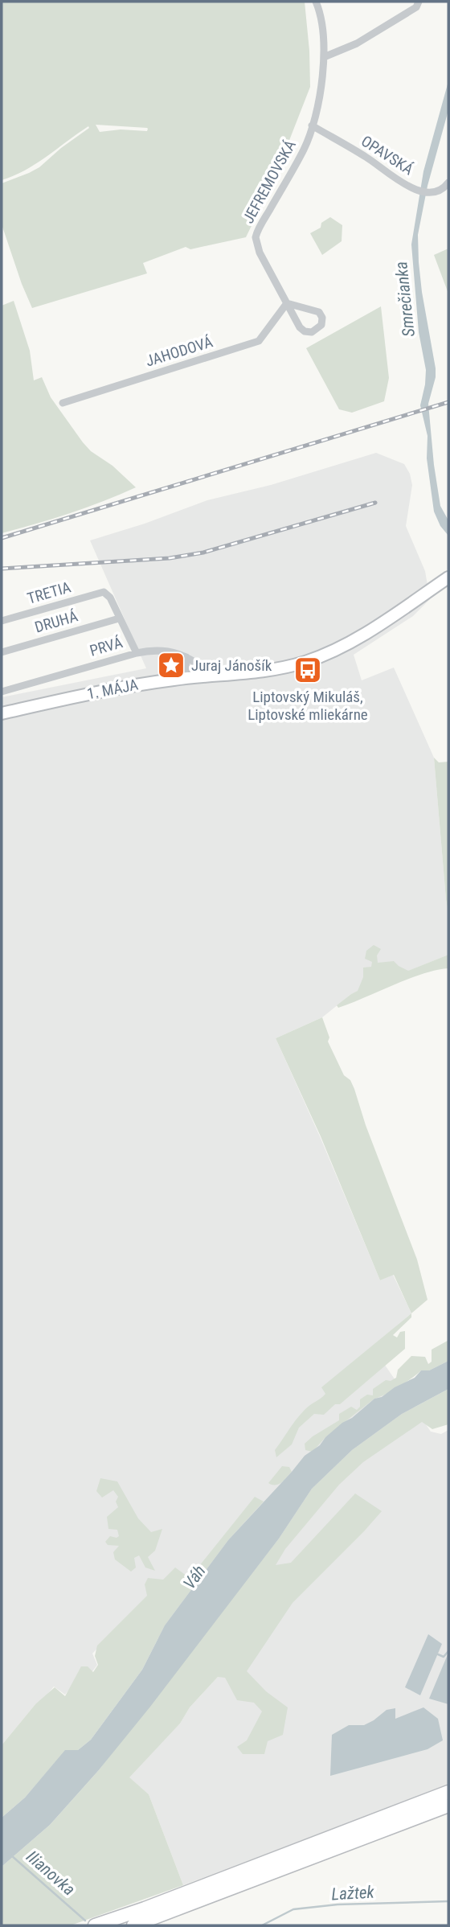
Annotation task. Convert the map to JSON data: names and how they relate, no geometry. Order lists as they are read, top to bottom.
{
  "streets": {
    "main road": ["1. MÁJA"],
    "street": [
      "OPAVSKÁ",
      "JEFREMOVSKÁ",
      "JAHODOVÁ",
      "TRETIA",
      "DRUHÁ",
      "PRVÁ"
    ]
  },
  "crossings": [
    ["OPAVSKÁ", "JEFREMOVSKÁ"],
    ["JEFREMOVSKÁ", "JAHODOVÁ"],
    ["TRETIA", "DRUHÁ"],
    ["PRVÁ", "1. MÁJA"]
  ],
  "water": [
    "Smrečianka",
    "Váh",
    "Ilianovka",
    "Lažtek"
  ],
  "places": {
    "place": ["Juraj Jánošík"],
    "bus stop": ["Liptovský Mikuláš, Liptovské mliekárne"]
  }
}
